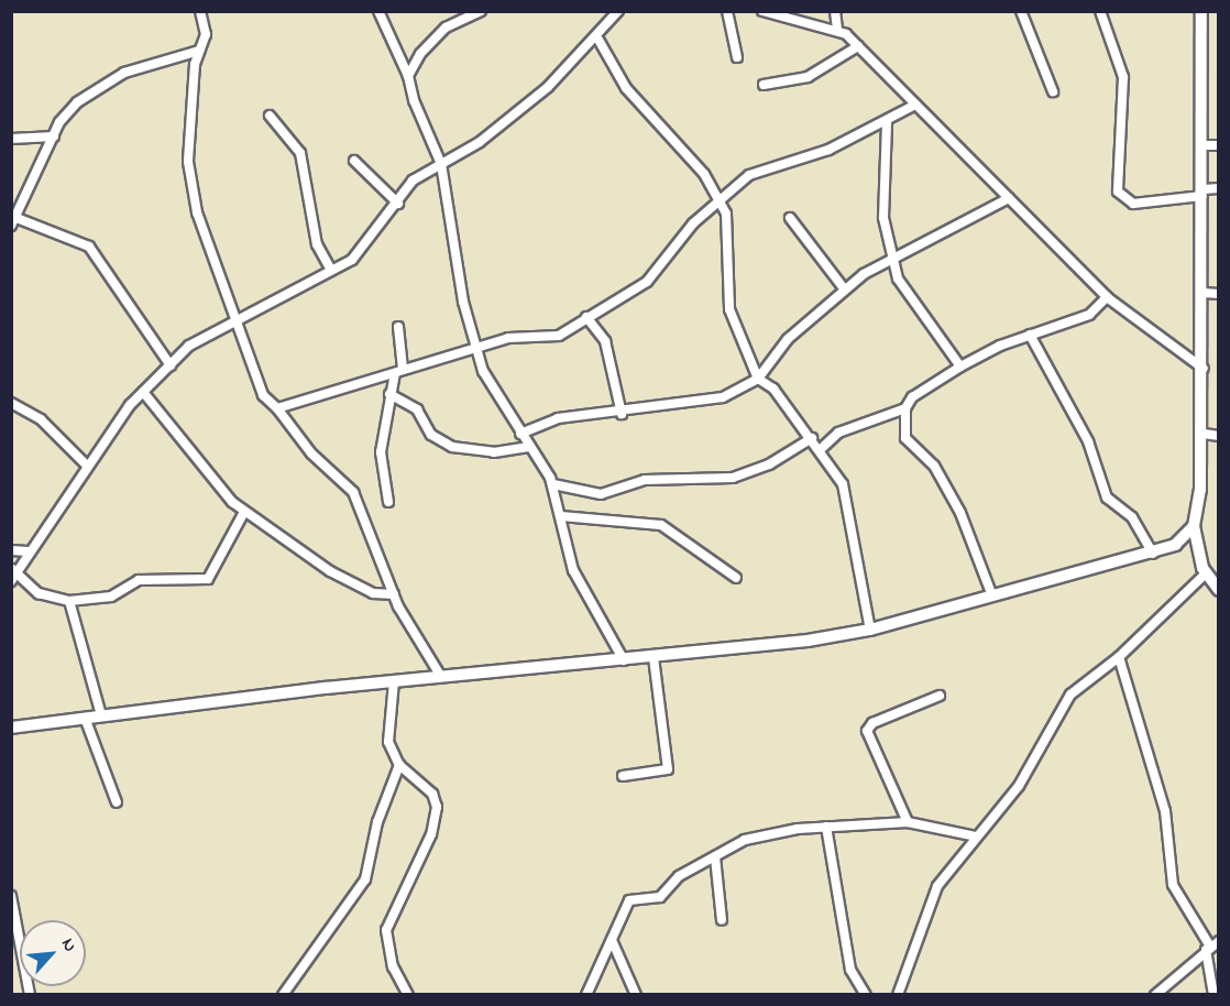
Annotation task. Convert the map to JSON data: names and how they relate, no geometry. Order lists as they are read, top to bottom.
{
  "north": "top right"
}
